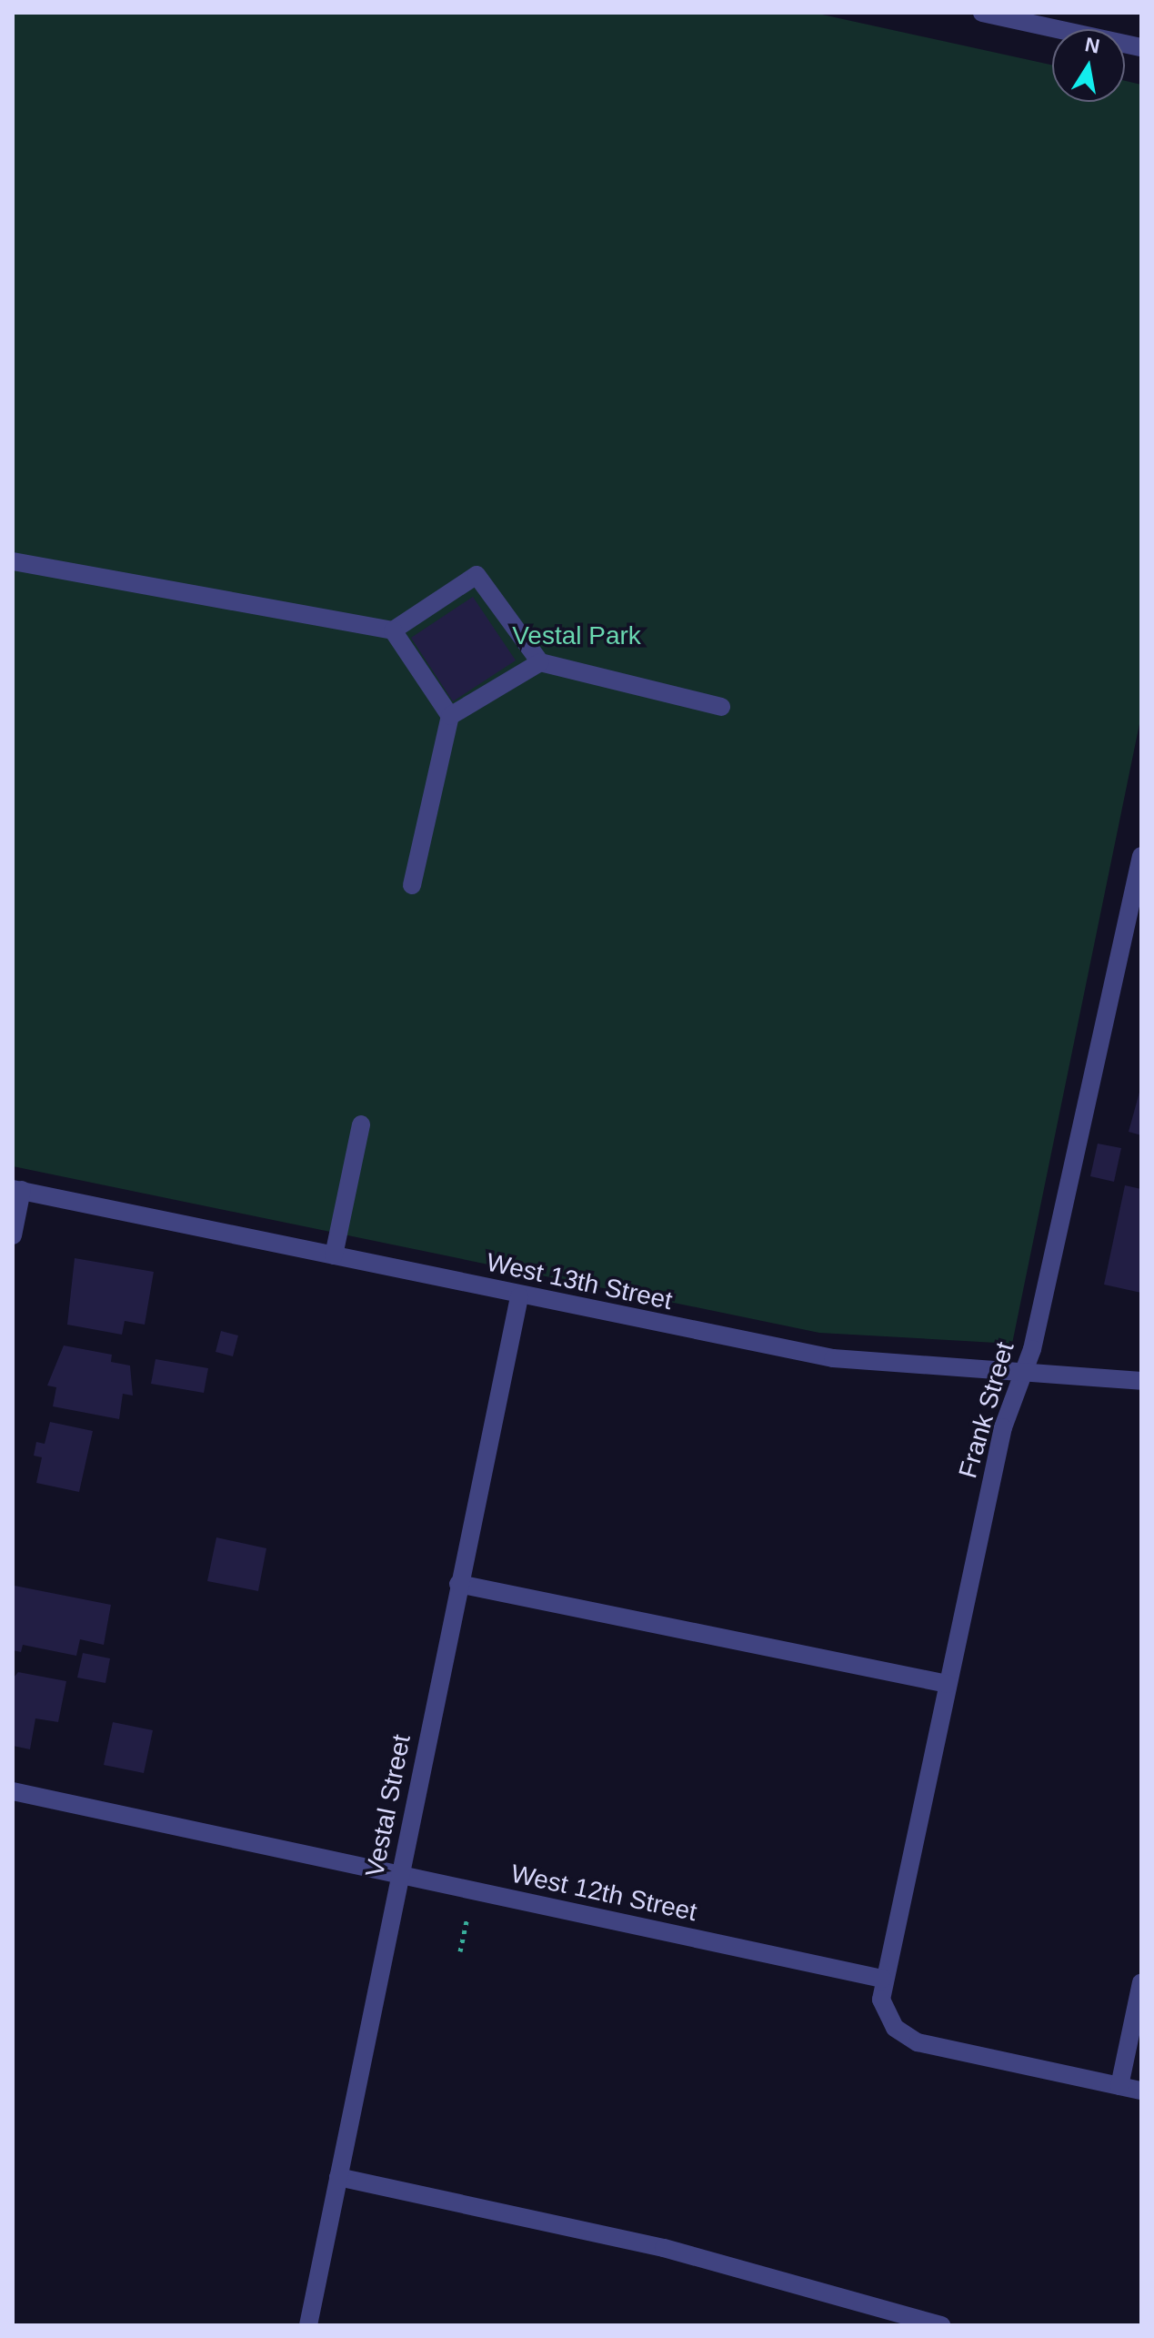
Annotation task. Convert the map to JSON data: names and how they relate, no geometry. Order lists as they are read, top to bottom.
{
  "streets": {
    "street": [
      "West 13th Street",
      "Frank Street",
      "Vestal Street",
      "West 12th Street"
    ]
  },
  "crossings": [
    ["West 13th Street", "Frank Street"],
    ["West 13th Street", "Vestal Street"],
    ["Frank Street", "West 12th Street"],
    ["Vestal Street", "West 12th Street"]
  ],
  "parks": ["Vestal Park"],
  "north": "top"
}
